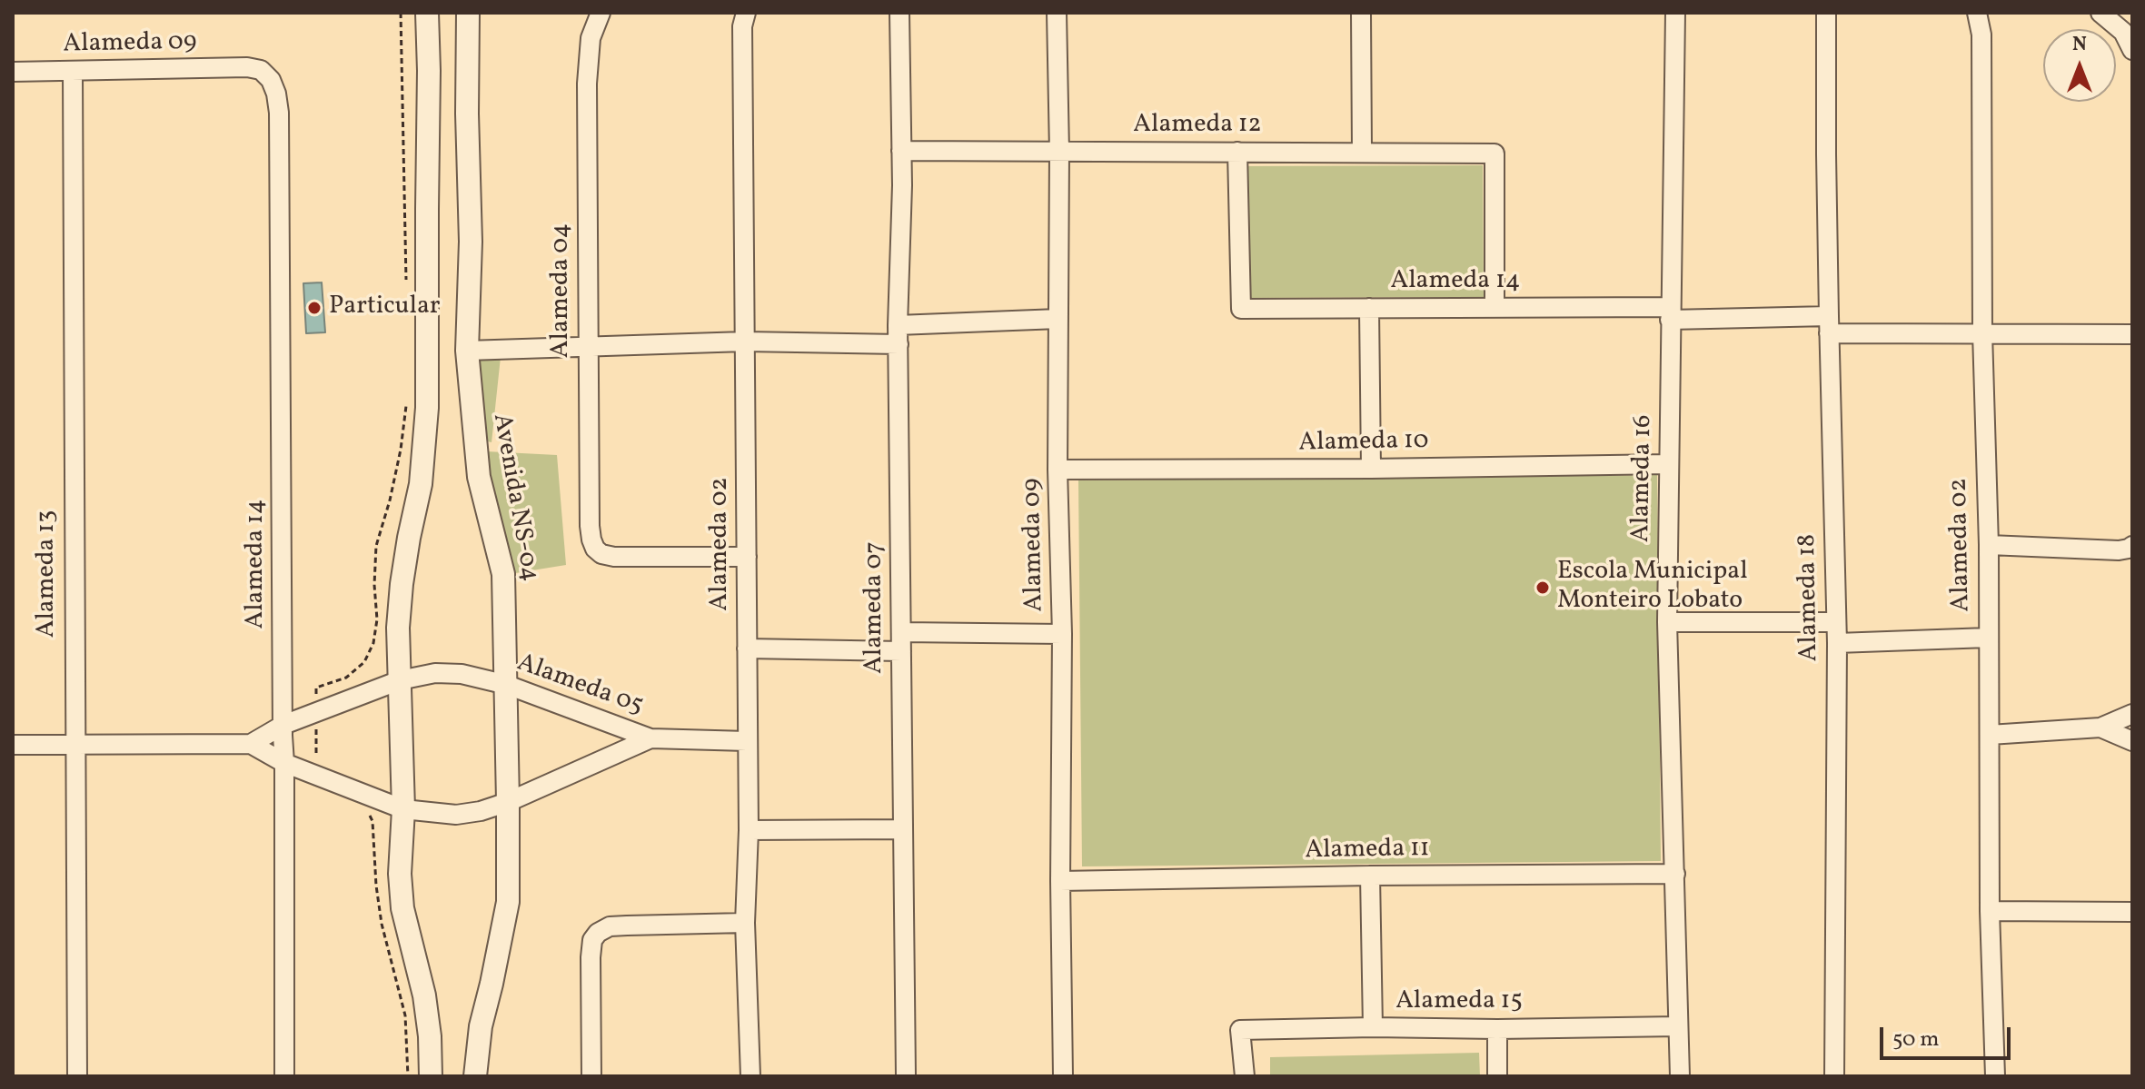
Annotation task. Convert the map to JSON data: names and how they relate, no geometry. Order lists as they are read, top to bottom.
{
  "streets": {
    "street": [
      "Alameda 09",
      "Alameda 12",
      "Alameda 14",
      "Alameda 04",
      "Alameda 10",
      "Alameda 16",
      "Avenida NS-04",
      "Alameda 02",
      "Alameda 13",
      "Alameda 18",
      "Alameda 07",
      "Alameda 05",
      "Alameda 11",
      "Alameda 15"
    ]
  },
  "crossings": [
    ["Alameda 09", "Alameda 12"],
    ["Alameda 09", "Alameda 14"],
    ["Alameda 09", "Alameda 10"],
    ["Alameda 09", "Alameda 13"],
    ["Alameda 09", "Alameda 11"],
    ["Alameda 12", "Alameda 14"],
    ["Alameda 12", "Alameda 07"],
    ["Alameda 14", "Alameda 16"],
    ["Alameda 14", "Alameda 02"],
    ["Alameda 14", "Alameda 18"],
    ["Alameda 14", "Alameda 05"],
    ["Alameda 04", "Alameda 02"],
    ["Alameda 10", "Alameda 16"],
    ["Alameda 16", "Alameda 11"],
    ["Alameda 16", "Alameda 15"],
    ["Avenida NS-04", "Alameda 05"],
    ["Alameda 13", "Alameda 05"]
  ],
  "places": ["Particular", "Escola Municipal Monteiro Lobato"],
  "scale_bar": "50 m",
  "north": "top"
}
